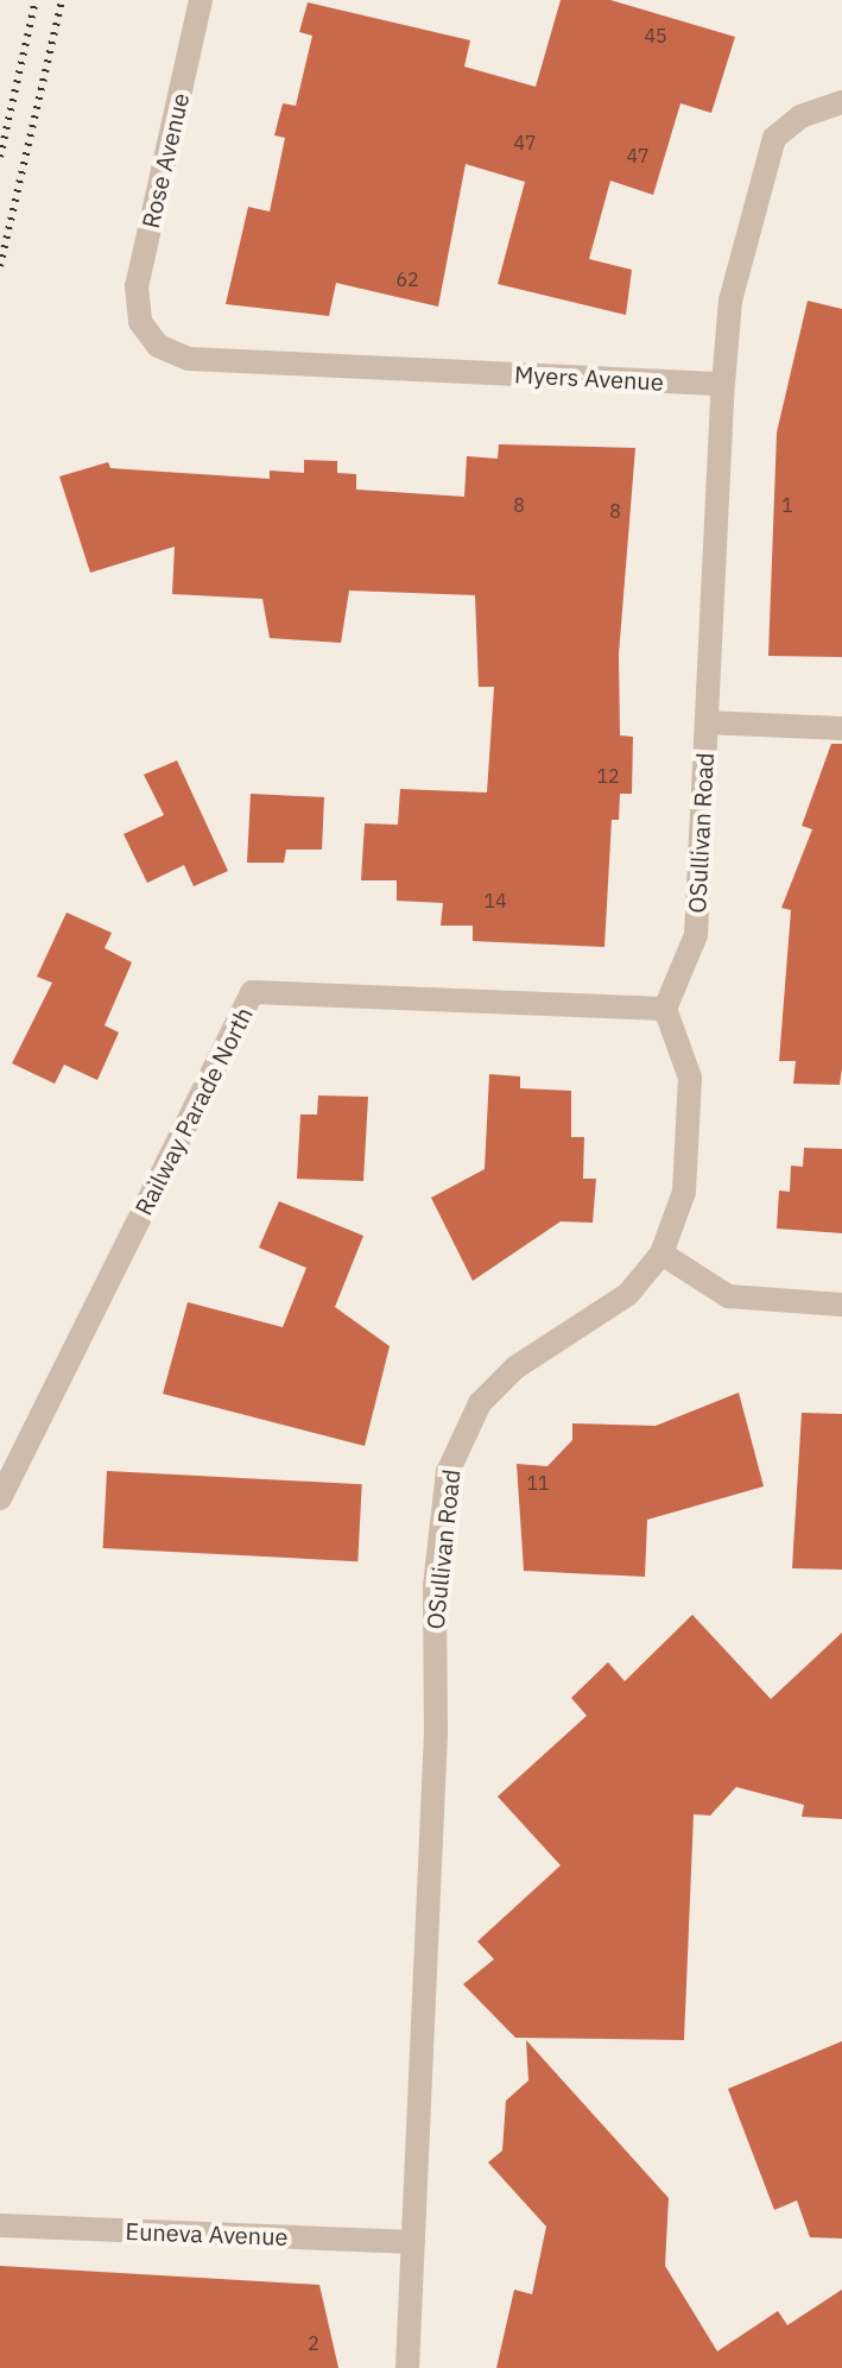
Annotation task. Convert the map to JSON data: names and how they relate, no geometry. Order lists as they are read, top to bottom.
{
  "streets": {
    "street": [
      "Rose Avenue",
      "Myers Avenue",
      "OSullivan Road",
      "Railway Parade North",
      "Euneva Avenue"
    ]
  },
  "crossings": [
    ["Rose Avenue", "Myers Avenue"],
    ["Myers Avenue", "OSullivan Road"],
    ["OSullivan Road", "Railway Parade North"],
    ["OSullivan Road", "Euneva Avenue"]
  ],
  "house_numbers": [
    "45",
    "47",
    "47",
    "62",
    "8",
    "1",
    "8",
    "12",
    "14",
    "11",
    "2"
  ]
}
